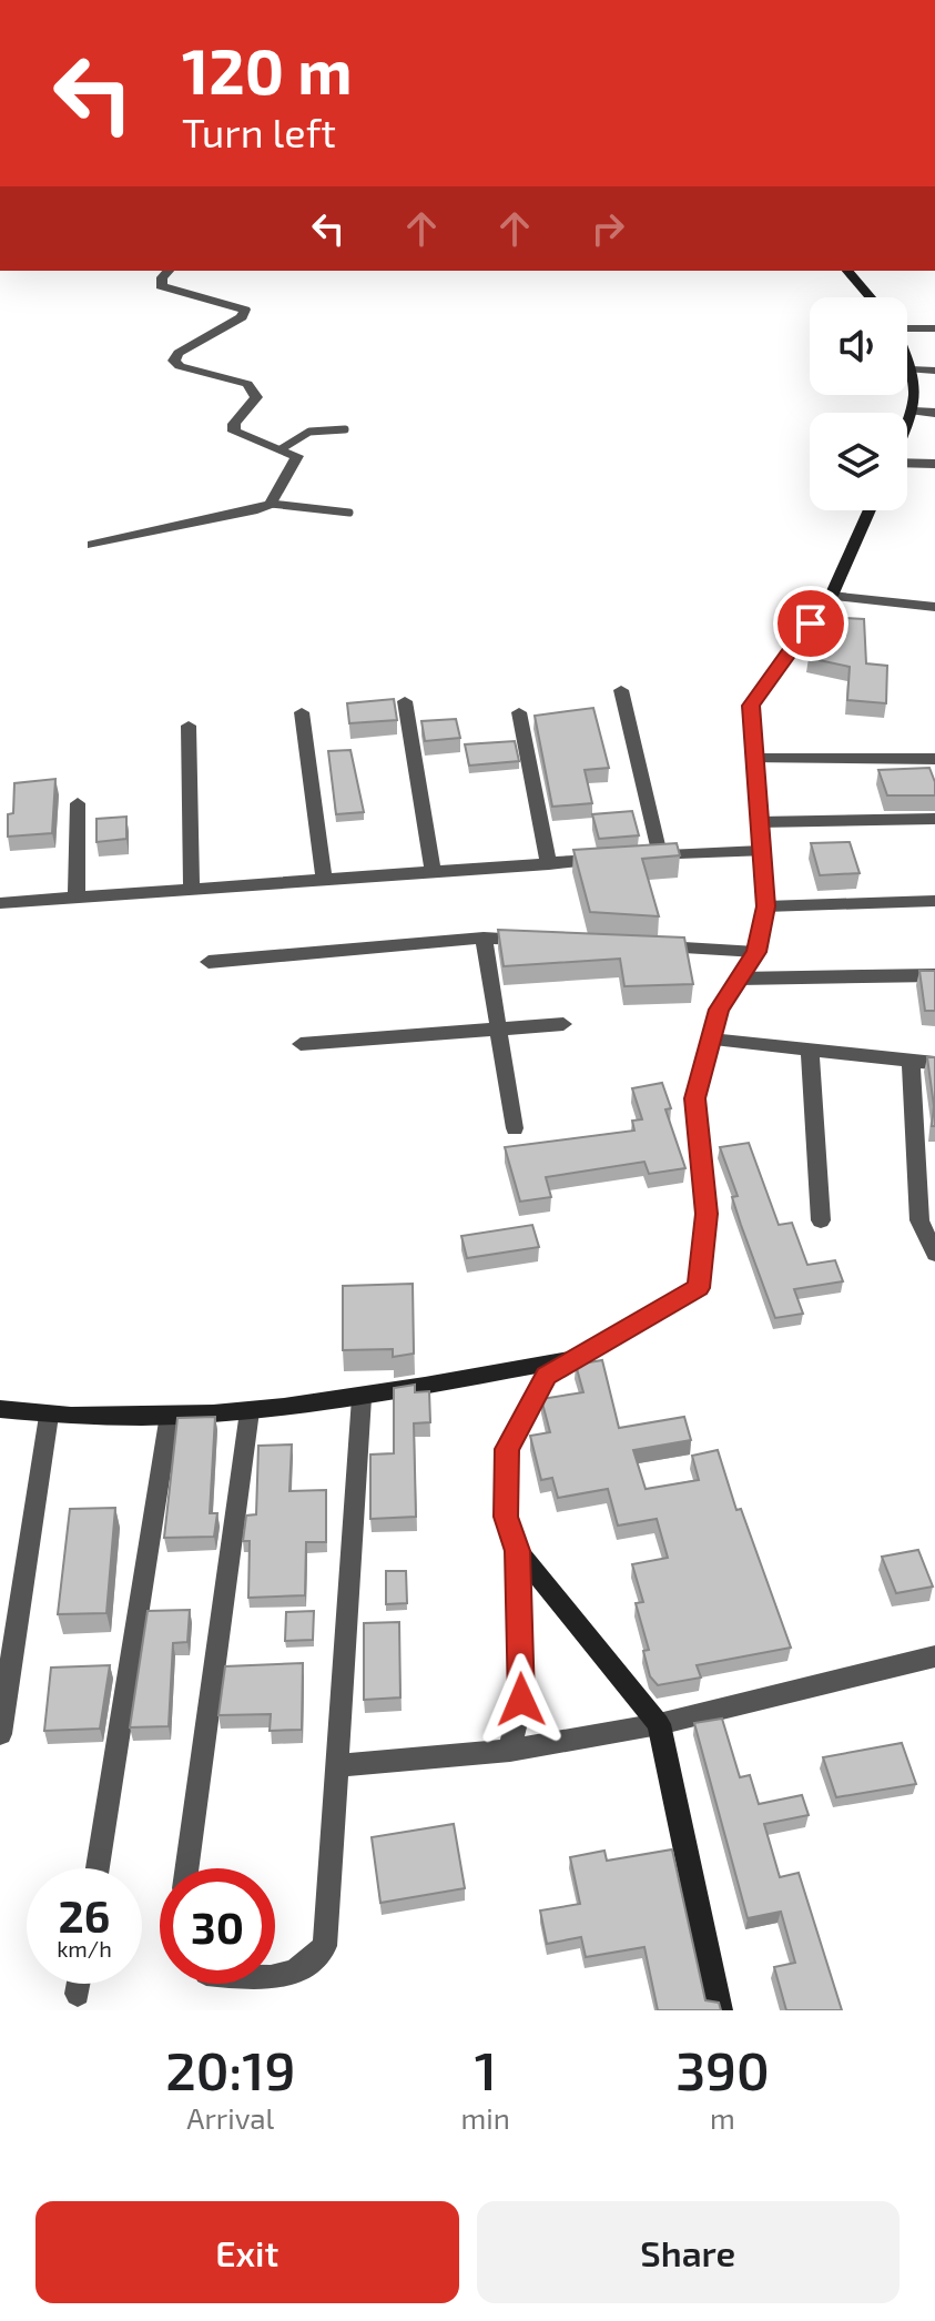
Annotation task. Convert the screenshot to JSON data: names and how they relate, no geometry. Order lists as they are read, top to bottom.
{
  "page": {
    "turn": ["120 m", "Turn left"],
    "speed": "26 km/h",
    "limit": "30",
    "eta": [
      "20:19",
      "Arrival",
      "1",
      "min",
      "390",
      "m"
    ],
    "buttons": ["Exit", "Share"]
  }
}
